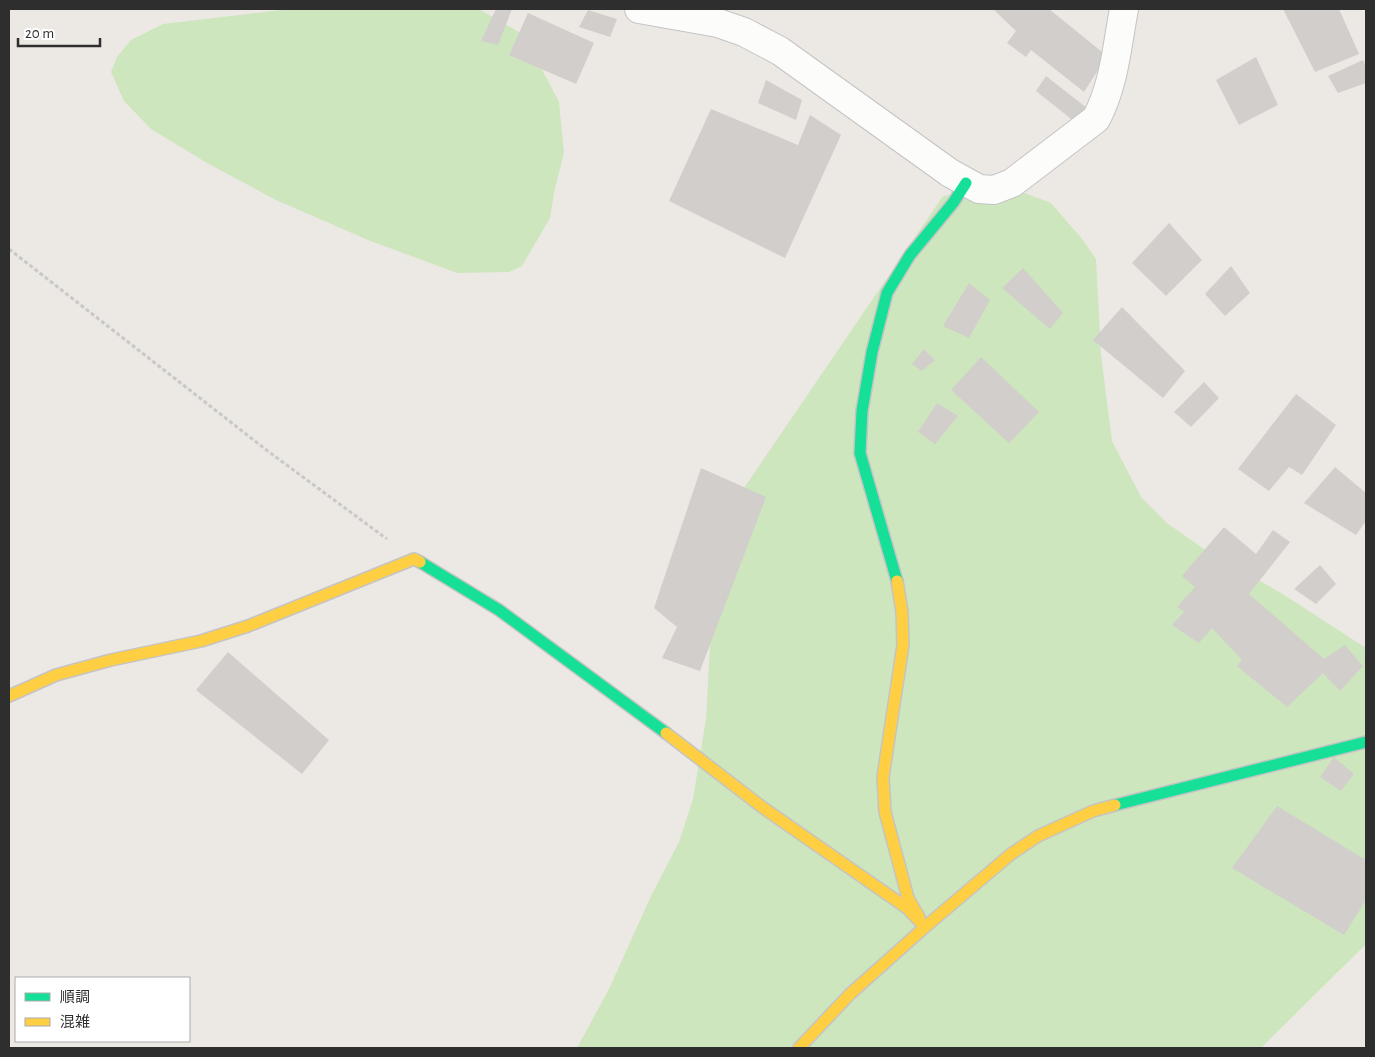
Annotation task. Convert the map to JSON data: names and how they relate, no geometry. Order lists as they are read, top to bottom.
{
  "legend": ["順調", "混雑"],
  "scale_bar": "20 m"
}
